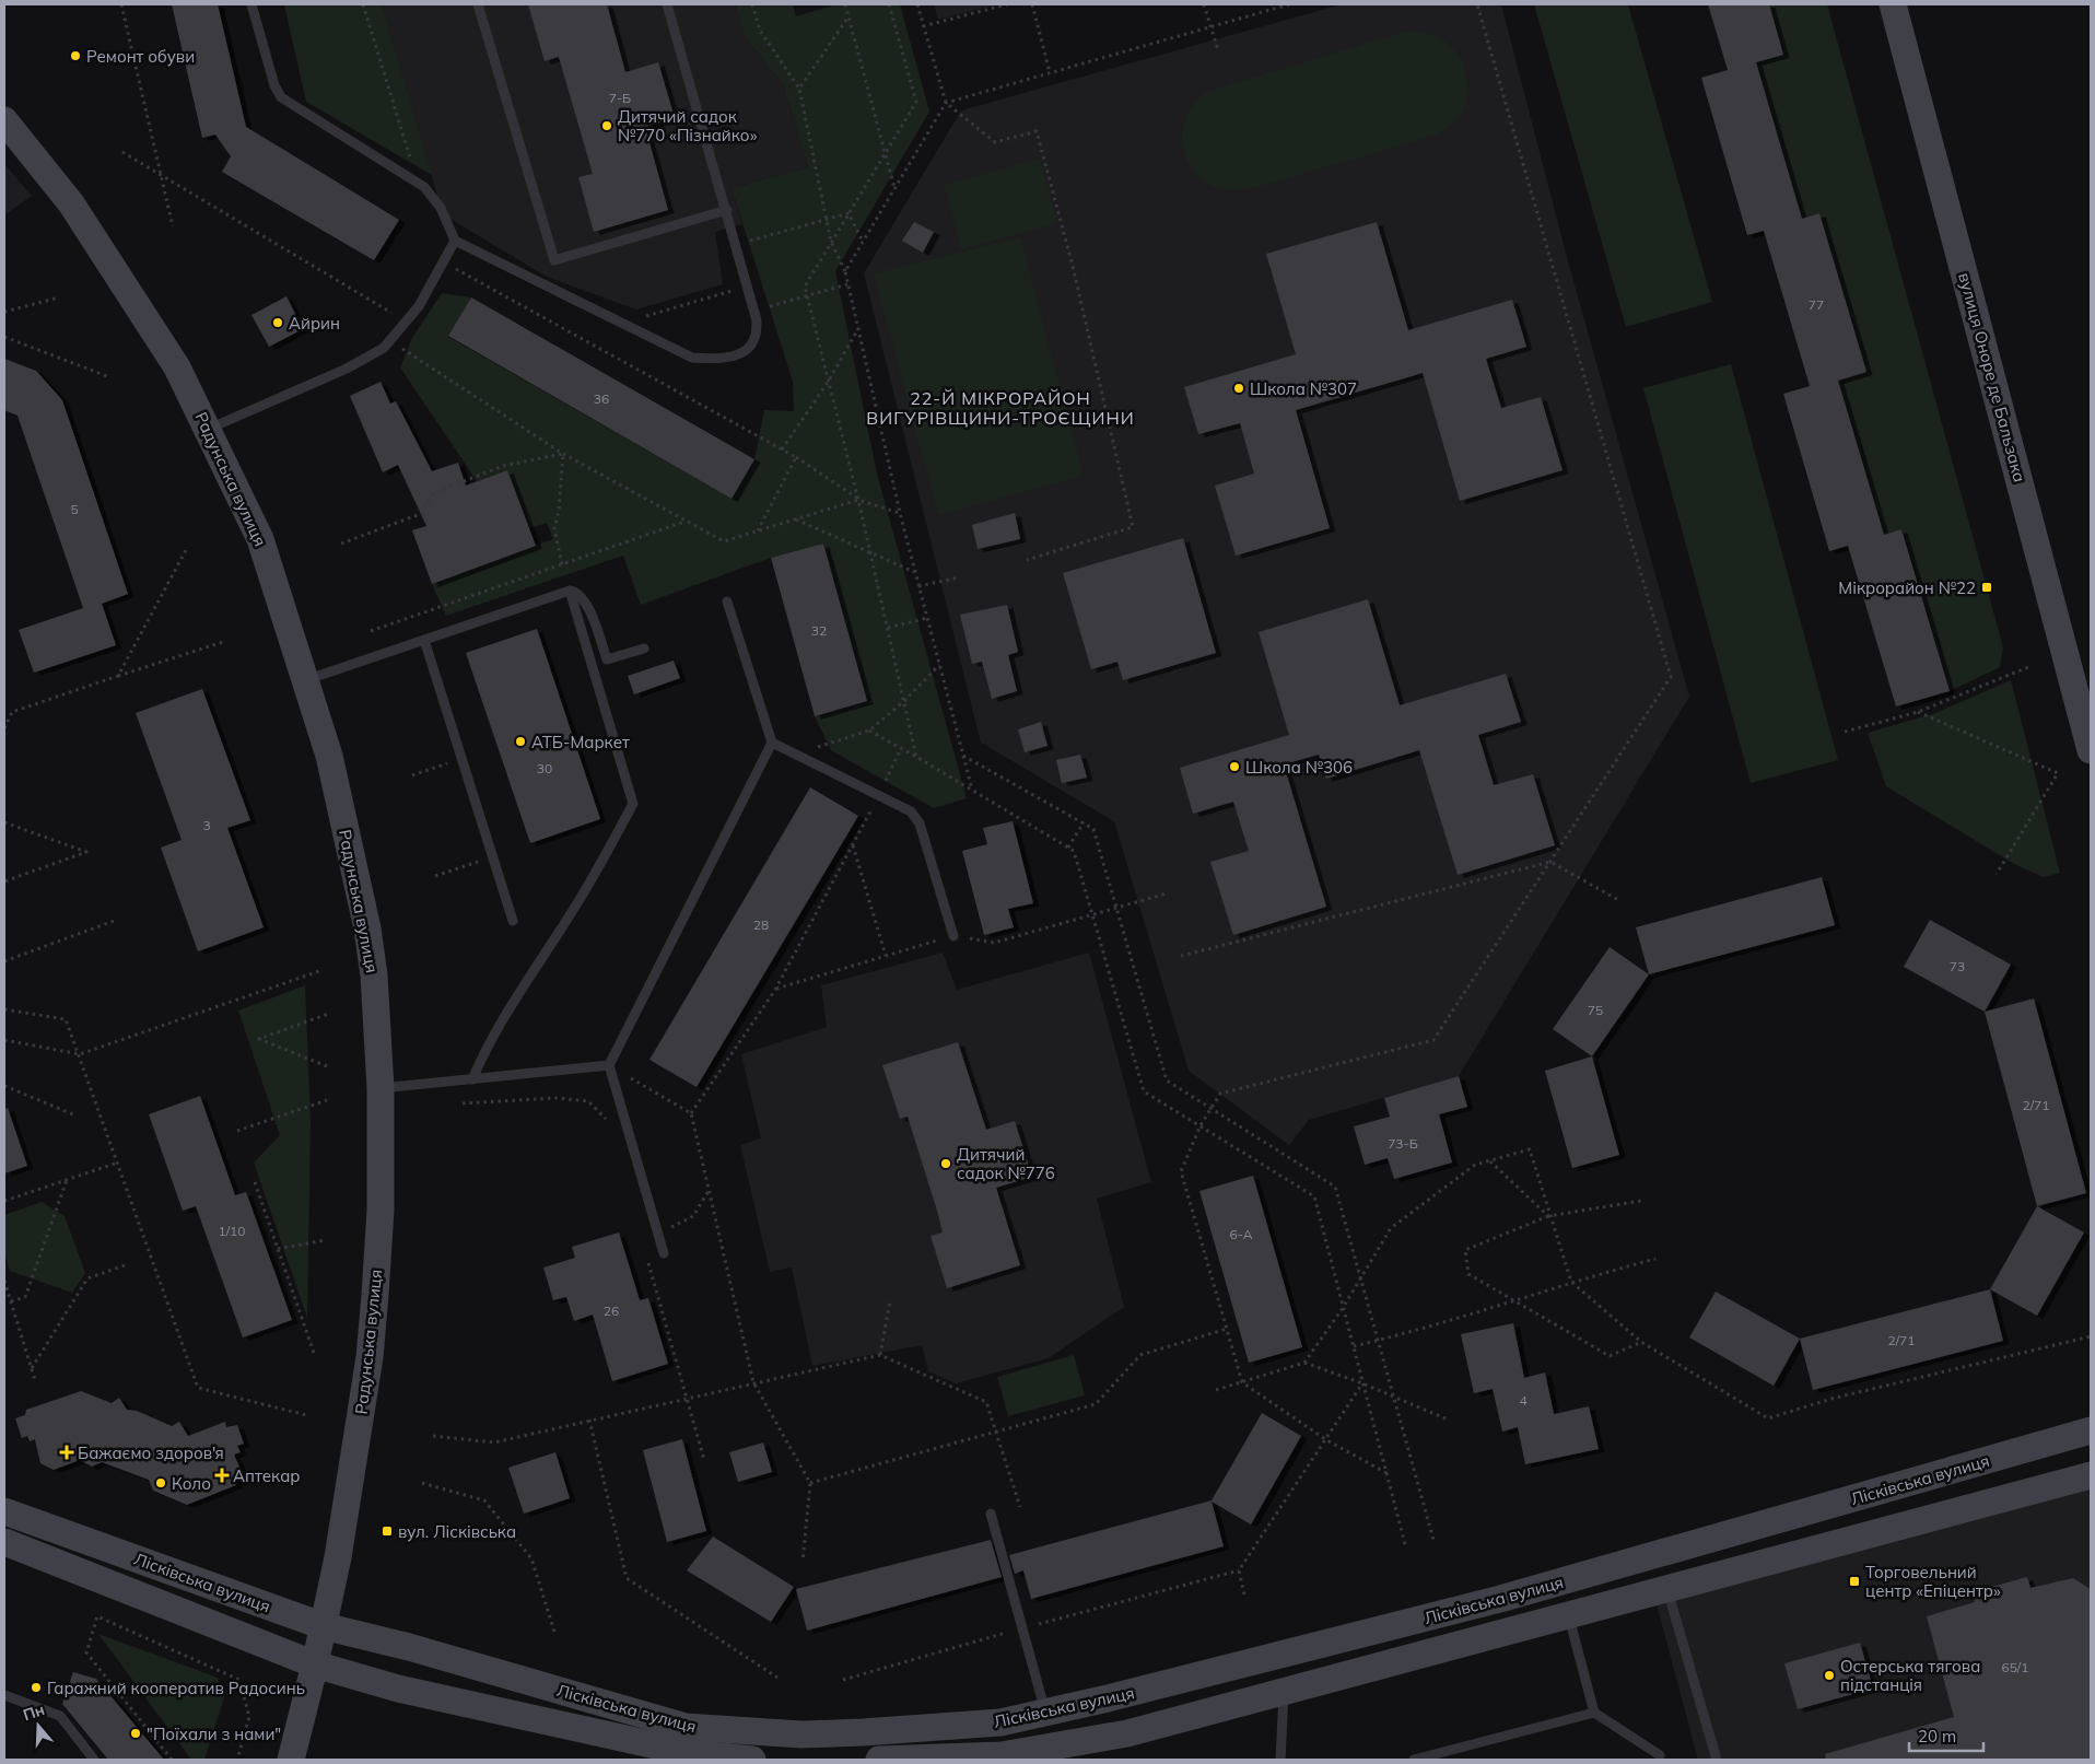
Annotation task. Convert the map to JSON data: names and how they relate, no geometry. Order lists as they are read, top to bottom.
{
  "streets": {
    "street": ["вулиця Оноре де Бальзака", "Радунська вулиця", "Лісківська вулиця"]
  },
  "crossings": [
    ["Радунська вулиця", "Лісківська вулиця"]
  ],
  "districts": ["22-Й МІКРОРАЙОН ВИГУРІВЩИНИ-ТРОЄЩИНИ"],
  "places": {
    "other": [
      "Ремонт обуви",
      "Дитячий садок №770 «Пізнайко»",
      "Айрин",
      "Школа №307",
      "АТБ-Маркет",
      "Школа №306",
      "Дитячий садок №776",
      "Коло",
      "Остерська тягова пiдстанцiя",
      "Гаражний кооператив Радосинь",
      "\"Поїхали з нами\""
    ],
    "transit": ["Мікрорайон №22", "вул. Лісківська", "Торговельний центр «Епіцентр»"],
    "health": ["Бажаємо здоров'я", "Аптекар"]
  },
  "house_numbers": [
    "7-Б",
    "77",
    "36",
    "5",
    "32",
    "30",
    "3",
    "28",
    "73",
    "75",
    "2/71",
    "73-Б",
    "1/10",
    "6-А",
    "26",
    "2/71",
    "4",
    "65/1"
  ],
  "scale_bar": "20 m",
  "north": "top"
}
